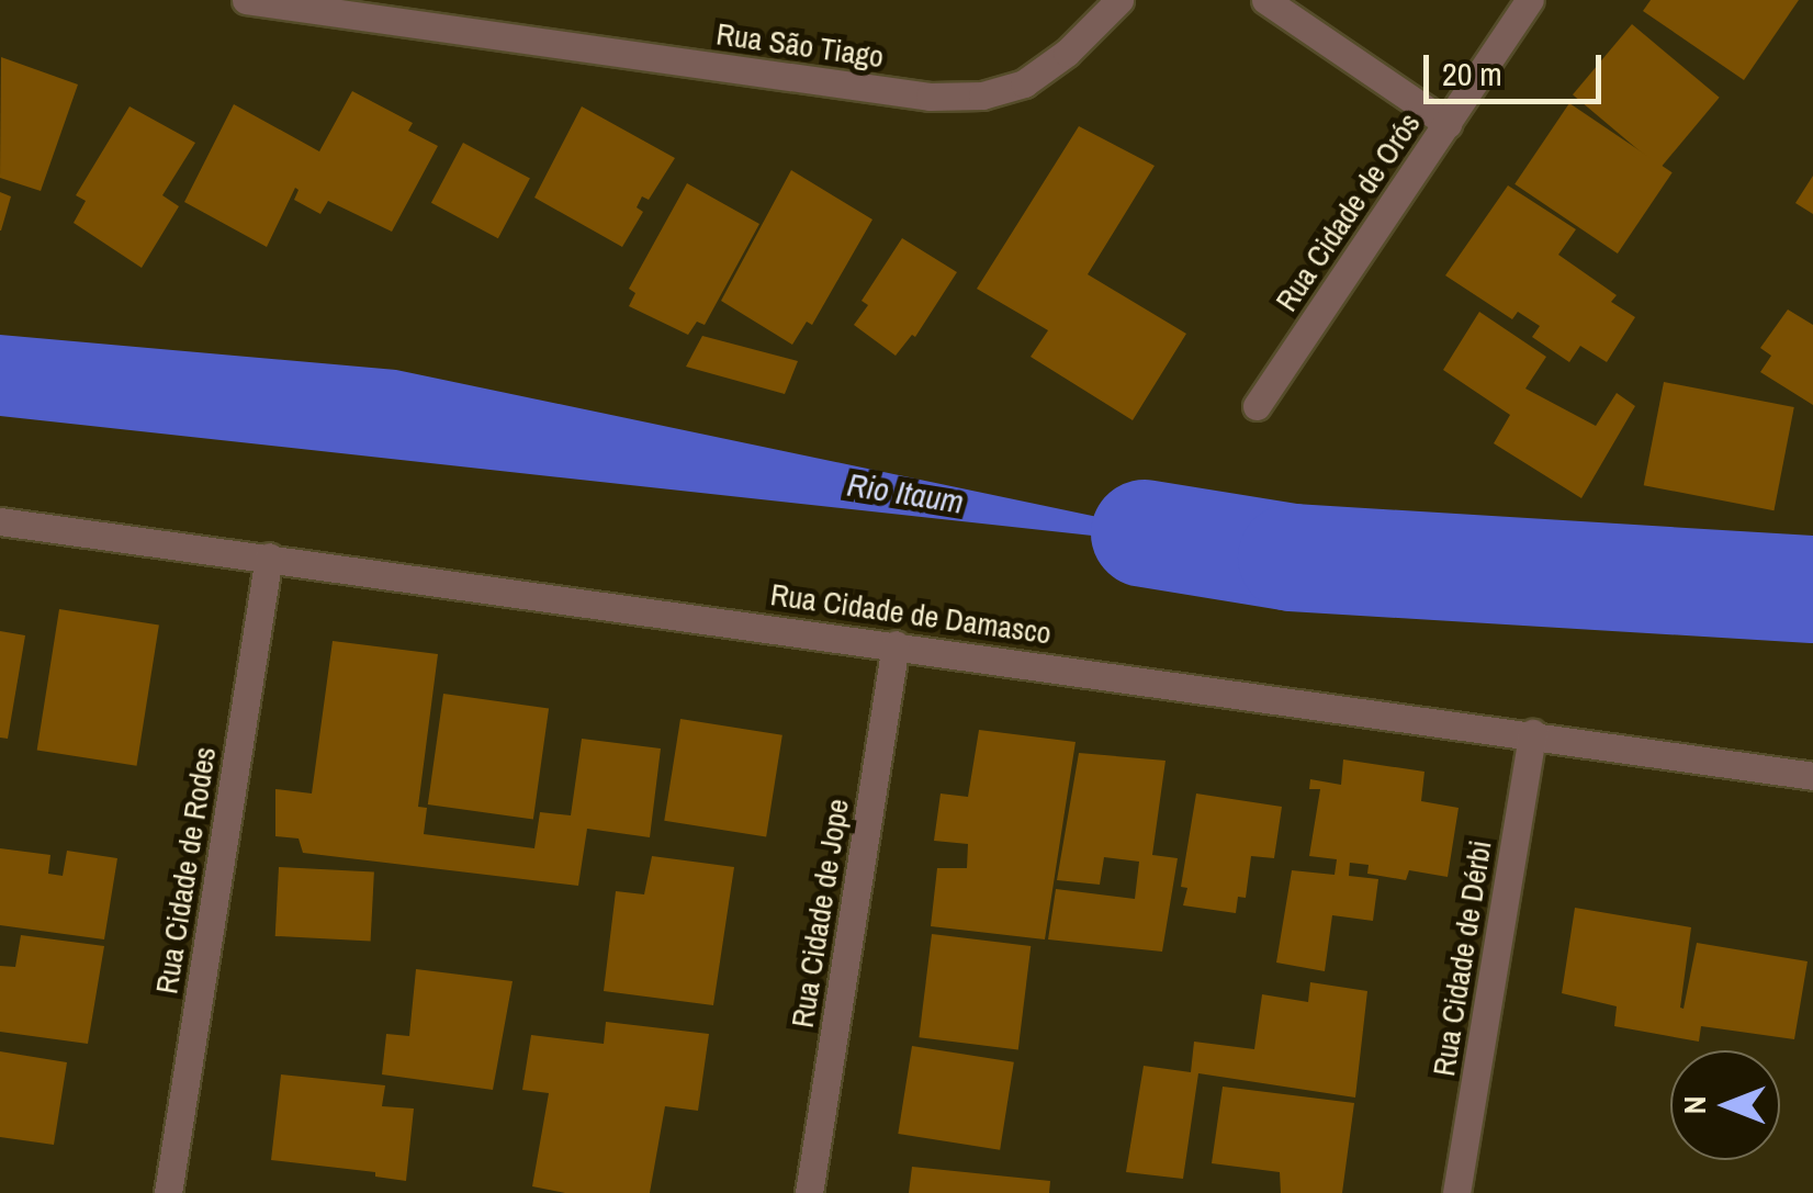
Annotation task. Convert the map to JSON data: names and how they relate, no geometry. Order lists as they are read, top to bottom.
{
  "streets": {
    "street": [
      "Rua São Tiago",
      "Rua Cidade de Orós",
      "Rua Cidade de Damasco",
      "Rua Cidade de Rodes",
      "Rua Cidade de Jope",
      "Rua Cidade de Dérbi"
    ]
  },
  "crossings": [
    ["Rua Cidade de Damasco", "Rua Cidade de Rodes"],
    ["Rua Cidade de Damasco", "Rua Cidade de Jope"],
    ["Rua Cidade de Damasco", "Rua Cidade de Dérbi"]
  ],
  "water": ["Rio Itaum"],
  "scale_bar": "20 m",
  "north": "left"
}
